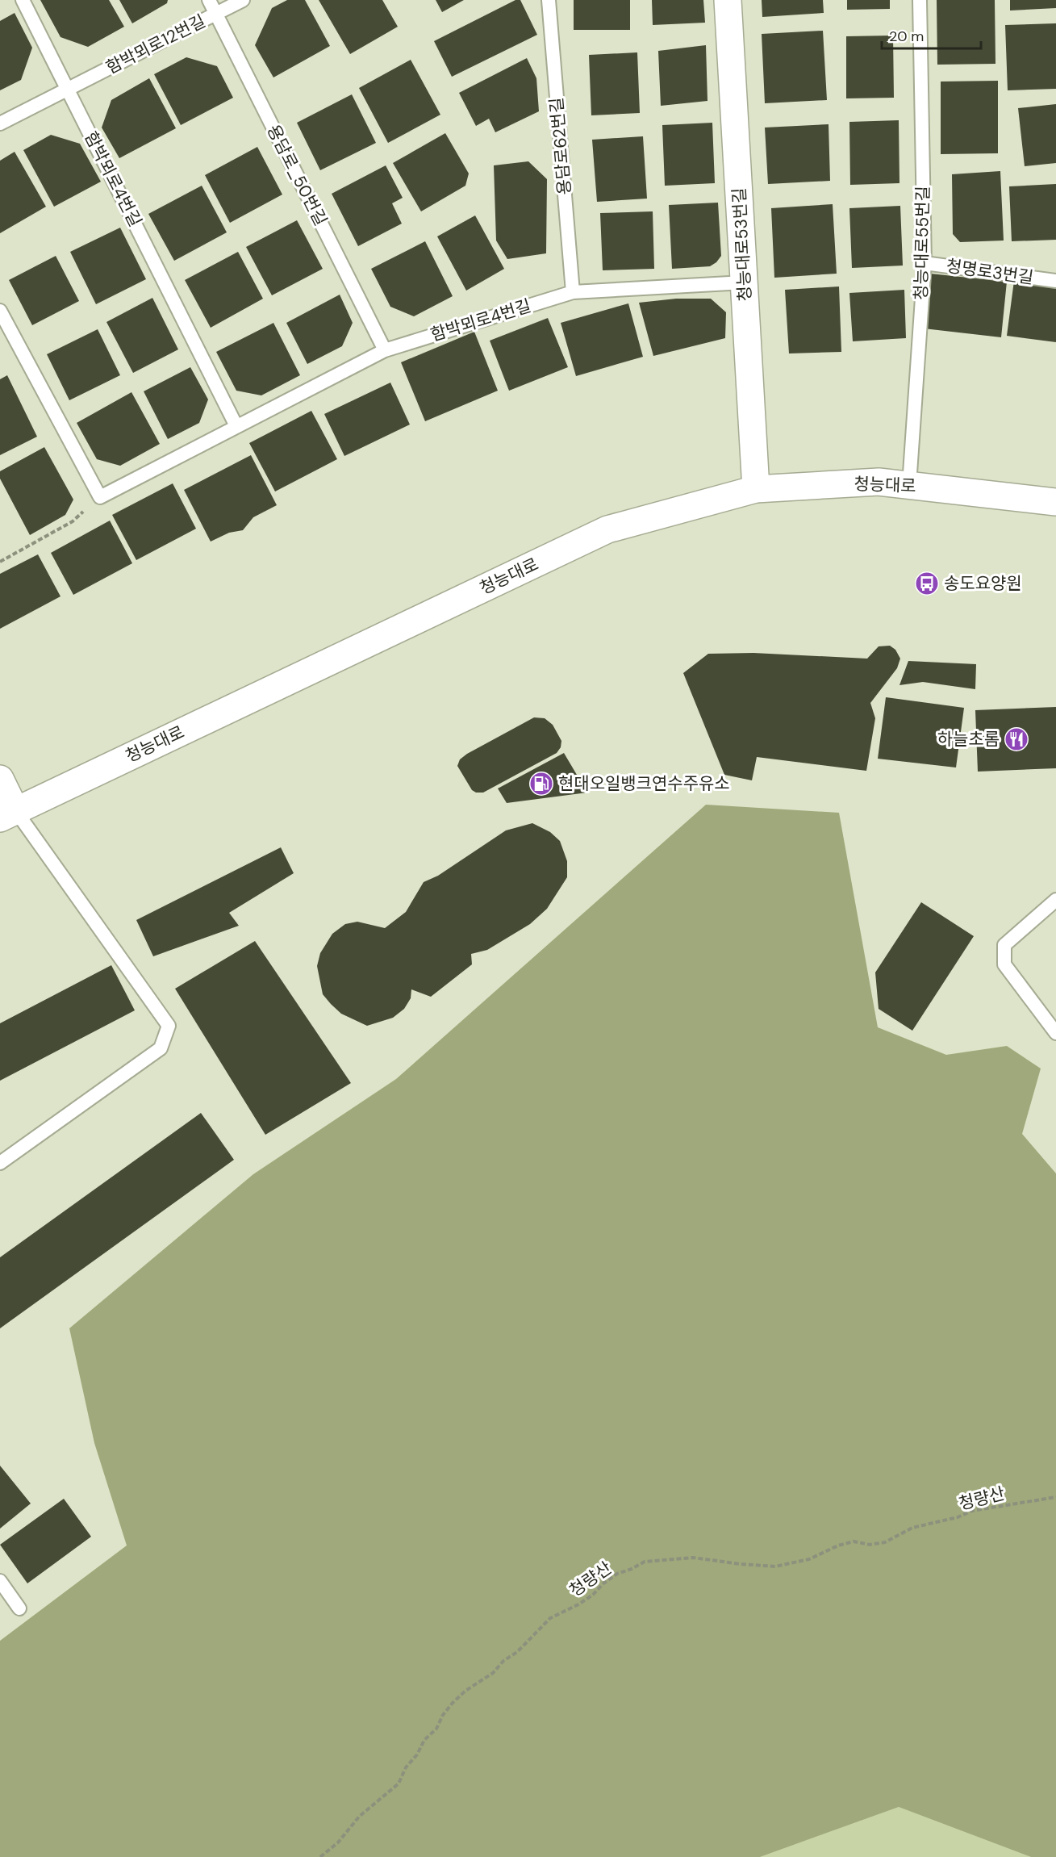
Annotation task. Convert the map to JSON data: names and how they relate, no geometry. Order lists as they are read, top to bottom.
{
  "streets": {
    "main road": ["청능대로53번길", "청능대로"],
    "lane": [
      "함박뫼로12번길",
      "용담로62번길",
      "용담로_50번길",
      "함박뫼로4번길",
      "청능대로55번길",
      "청명로3번길"
    ],
    "path": ["청량산"]
  },
  "crossings": [
    ["함박뫼로12번길", "용담로_50번길"],
    ["함박뫼로12번길", "함박뫼로4번길"],
    ["용담로62번길", "함박뫼로4번길"],
    ["용담로_50번길", "함박뫼로4번길"],
    ["함박뫼로4번길", "청능대로53번길"],
    ["청능대로55번길", "청명로3번길"],
    ["청능대로55번길", "청능대로"],
    ["청능대로53번길", "청능대로"]
  ],
  "places": {
    "bus stop": ["송도요양원"],
    "restaurant": ["하늘초롬"],
    "fuel station": ["현대오일뱅크연수주유소"]
  },
  "scale_bar": "20 m"
}
